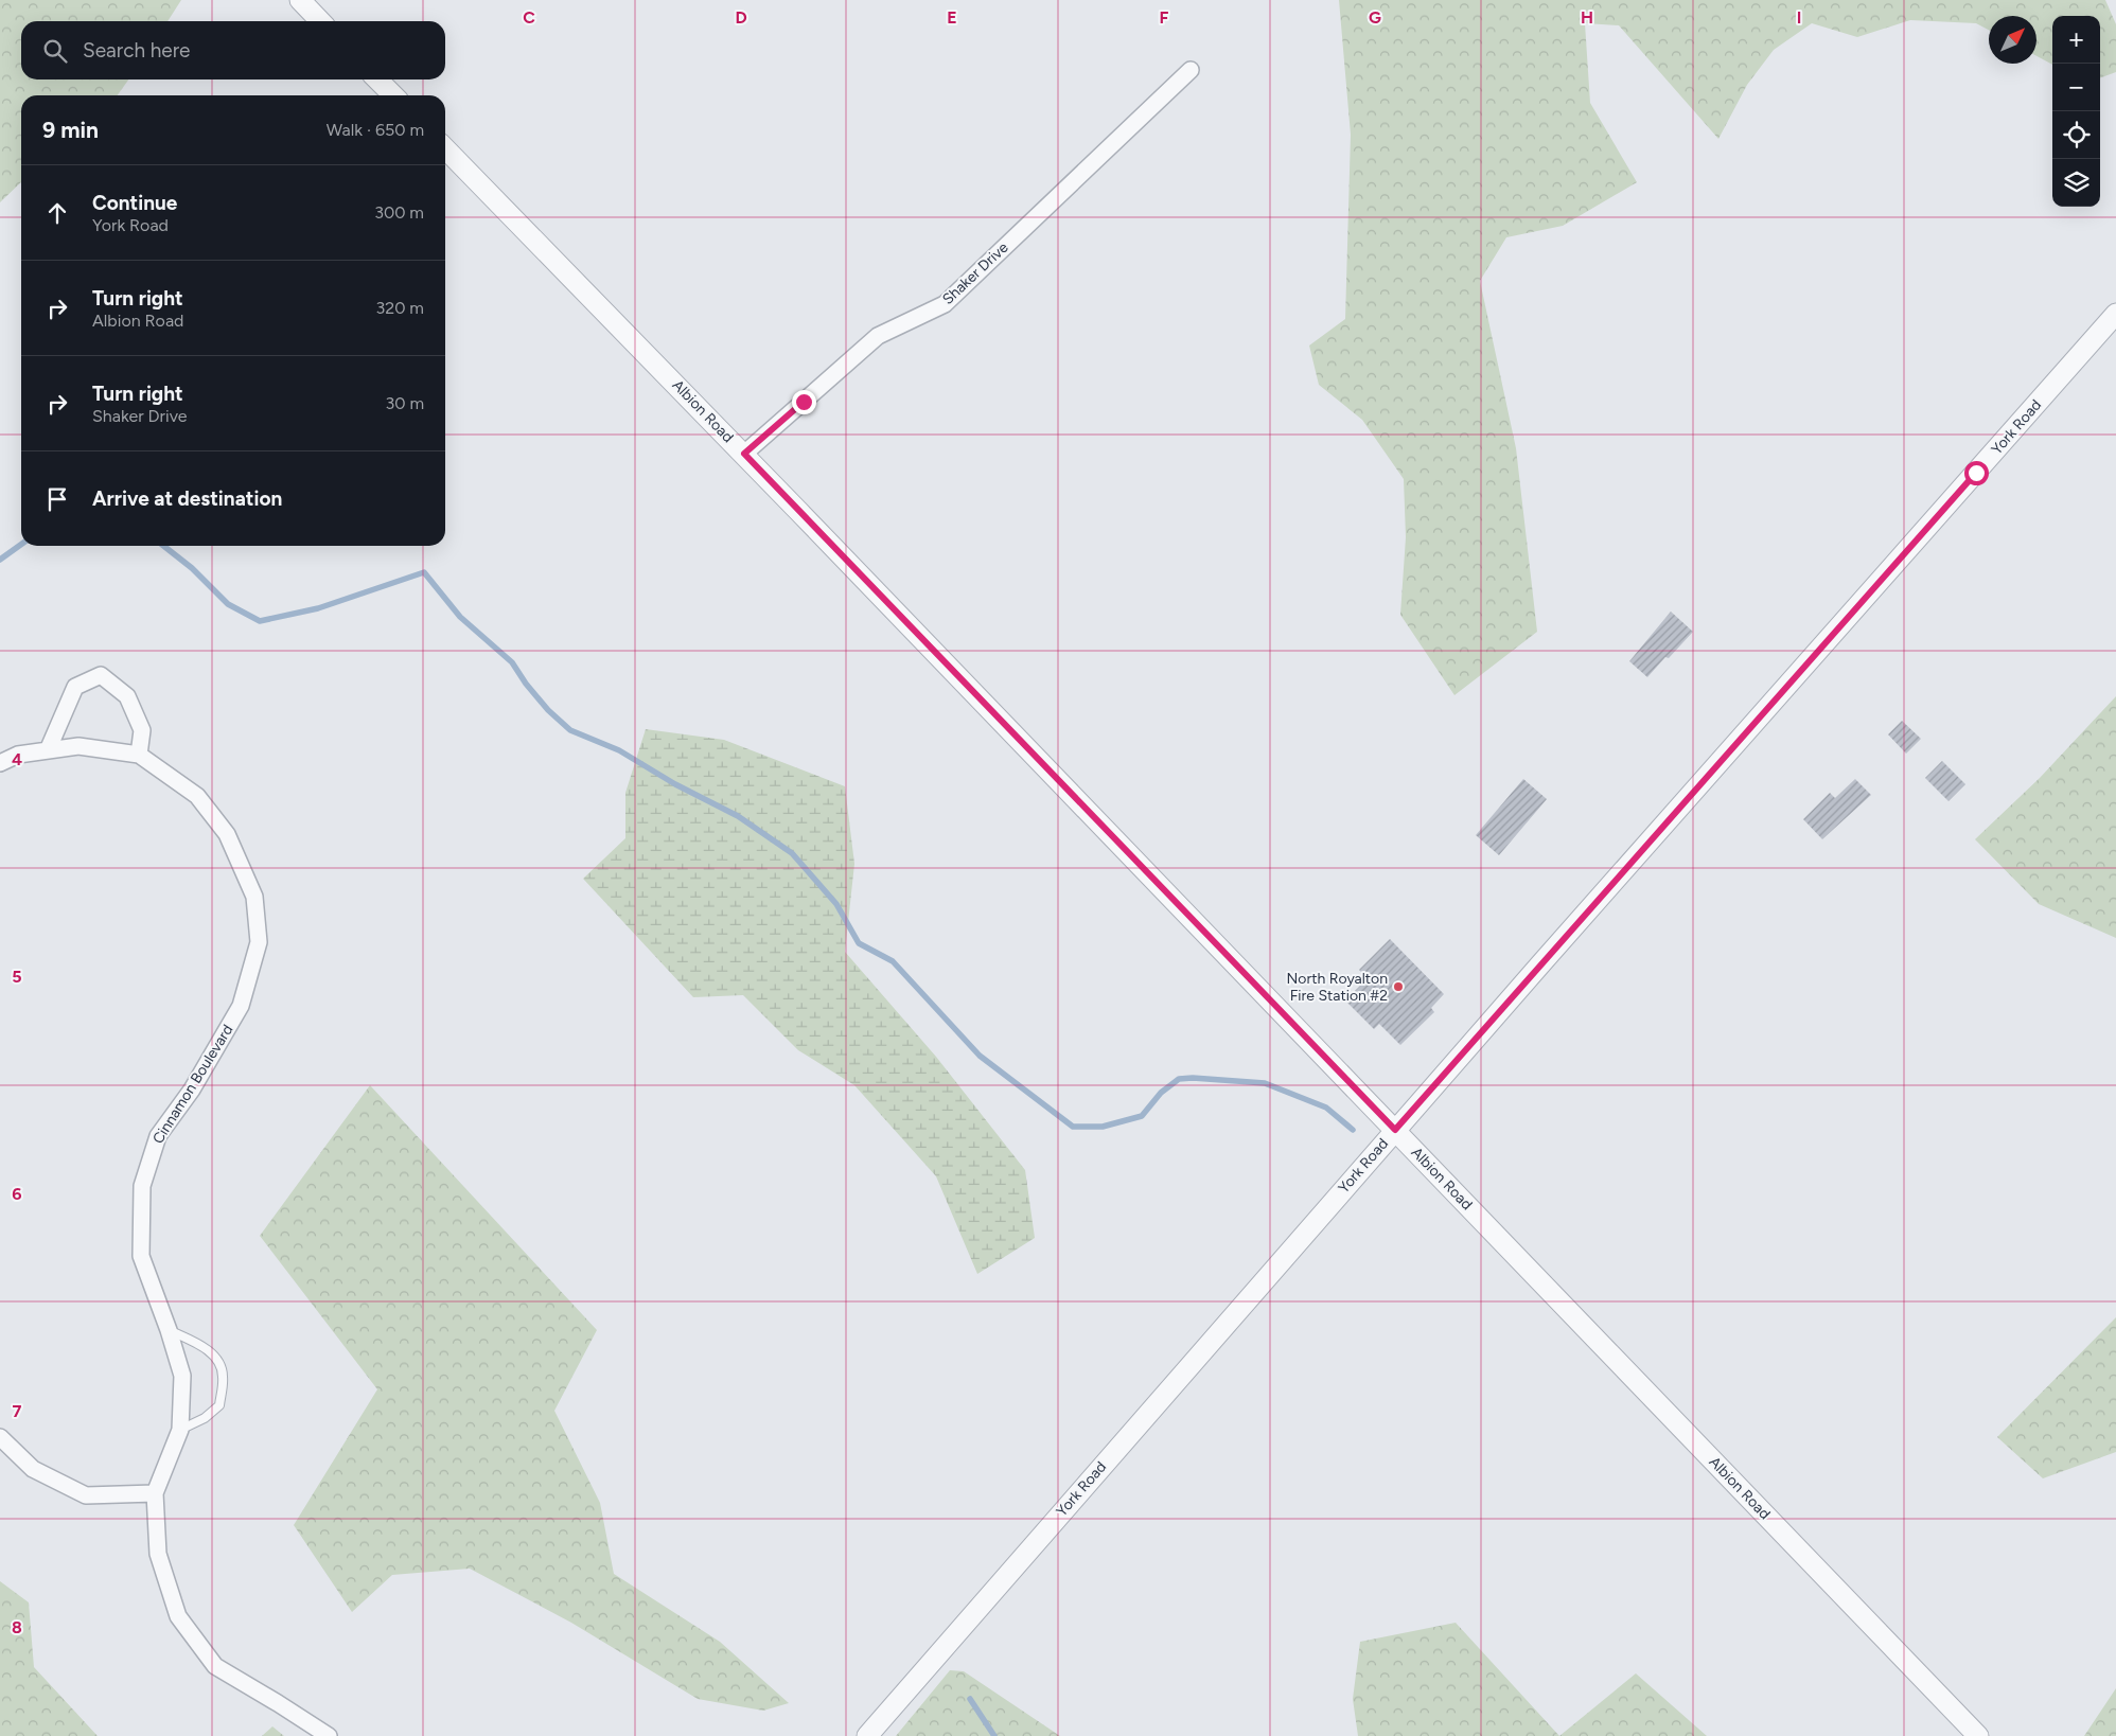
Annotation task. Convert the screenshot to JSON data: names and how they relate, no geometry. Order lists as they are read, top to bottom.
{
  "streets": {
    "street": [
      "Shaker Drive",
      "Albion Road",
      "York Road",
      "Cinnamon Boulevard"
    ]
  },
  "crossings": [
    ["Shaker Drive", "Albion Road"],
    ["Albion Road", "York Road"]
  ],
  "places": ["North Royalton Fire Station #2"],
  "north": "top right",
  "page": {
    "map_buttons": ["+", "−"],
    "search": "Search here",
    "heading": ["9 min", "Walk · 650 m"],
    "list": [
      ["Continue", "York Road", "300 m"],
      ["Turn right", "Albion Road", "320 m"],
      ["Turn right", "Shaker Drive", "30 m"],
      "Arrive at destination"
    ]
  },
  "grid": {
    "columns": [
      "C",
      "D",
      "E",
      "F",
      "G",
      "H",
      "I"
    ],
    "rows": [
      "4",
      "5",
      "6",
      "7",
      "8"
    ]
  }
}
